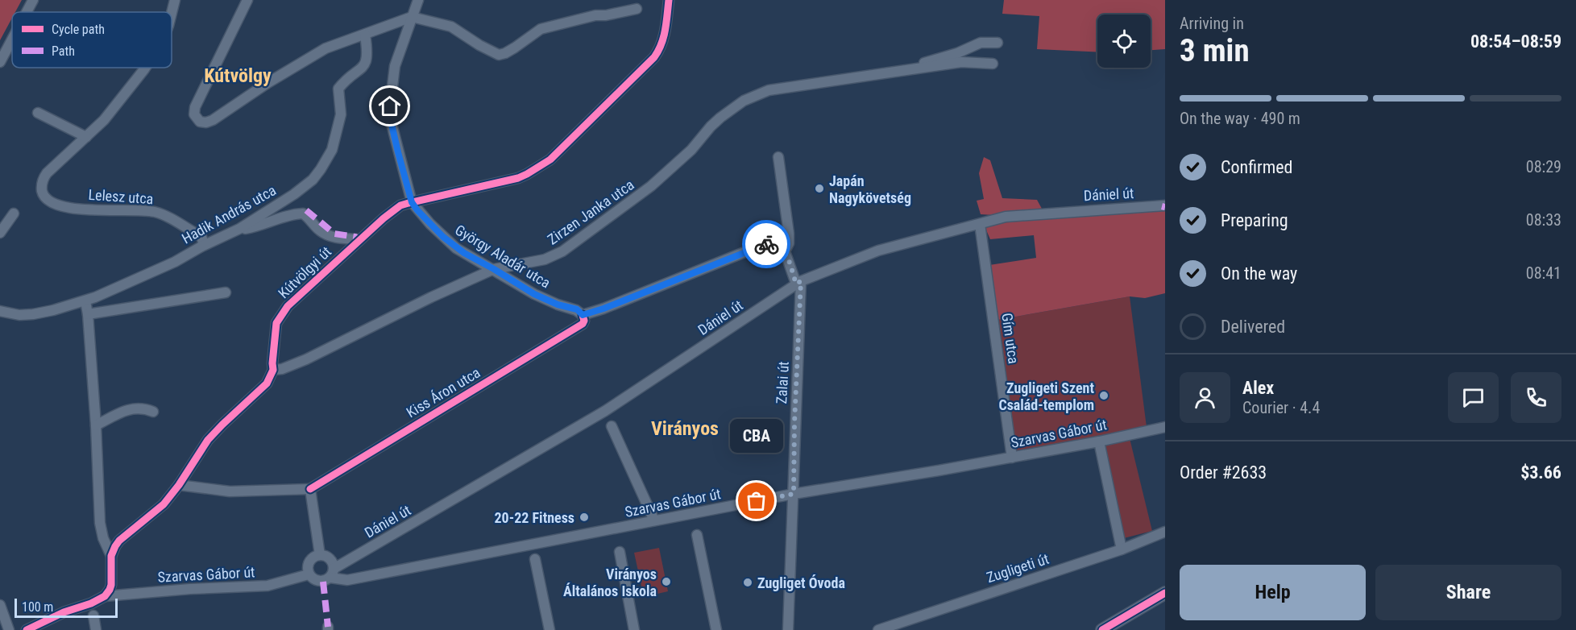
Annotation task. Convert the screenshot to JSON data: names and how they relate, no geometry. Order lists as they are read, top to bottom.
{
  "streets": {
    "street": [
      "Dániel út",
      "Lelesz utca",
      "Zirzen Janka utca",
      "Hadik András utca",
      "György Aladár utca",
      "Kútvölgyi út",
      "Gím utca",
      "Zalai út",
      "Kiss Áron utca",
      "Szarvas Gábor út",
      "Zugligeti út"
    ]
  },
  "crossings": [
    ["Dániel út", "Gím utca"],
    ["Dániel út", "Zalai út"],
    ["Dániel út", "Szarvas Gábor út"],
    ["Lelesz utca", "Hadik András utca"],
    ["Zirzen Janka utca", "György Aladár utca"],
    ["Zirzen Janka utca", "Kútvölgyi út"],
    ["György Aladár utca", "Kútvölgyi út"],
    ["György Aladár utca", "Kiss Áron utca"],
    ["Gím utca", "Szarvas Gábor út"],
    ["Zalai út", "Szarvas Gábor út"]
  ],
  "districts": ["Kútvölgy", "Virányos"],
  "places": [
    "Japán Nagykövetség",
    "Zugligeti Szent Család-templom",
    "CBA",
    "20-22 Fitness",
    "Virányos Általános Iskola",
    "Zugliget Óvoda"
  ],
  "legend": ["Cycle path", "Path"],
  "scale_bar": "100 m",
  "page": {
    "heading": ["3 min", "Arriving in", "08:54–08:59"],
    "panel": [
      "Alex",
      "Courier · 4.4",
      "Order #2633",
      "$3.66"
    ],
    "bar": "On the way · 490 m",
    "list": [
      ["Confirmed", "08:29"],
      ["Preparing", "08:33"],
      ["On the way", "08:41"],
      "Delivered"
    ],
    "bubble": "CBA",
    "buttons": ["Help", "Share"],
    "scale": "100 m"
  }
}
